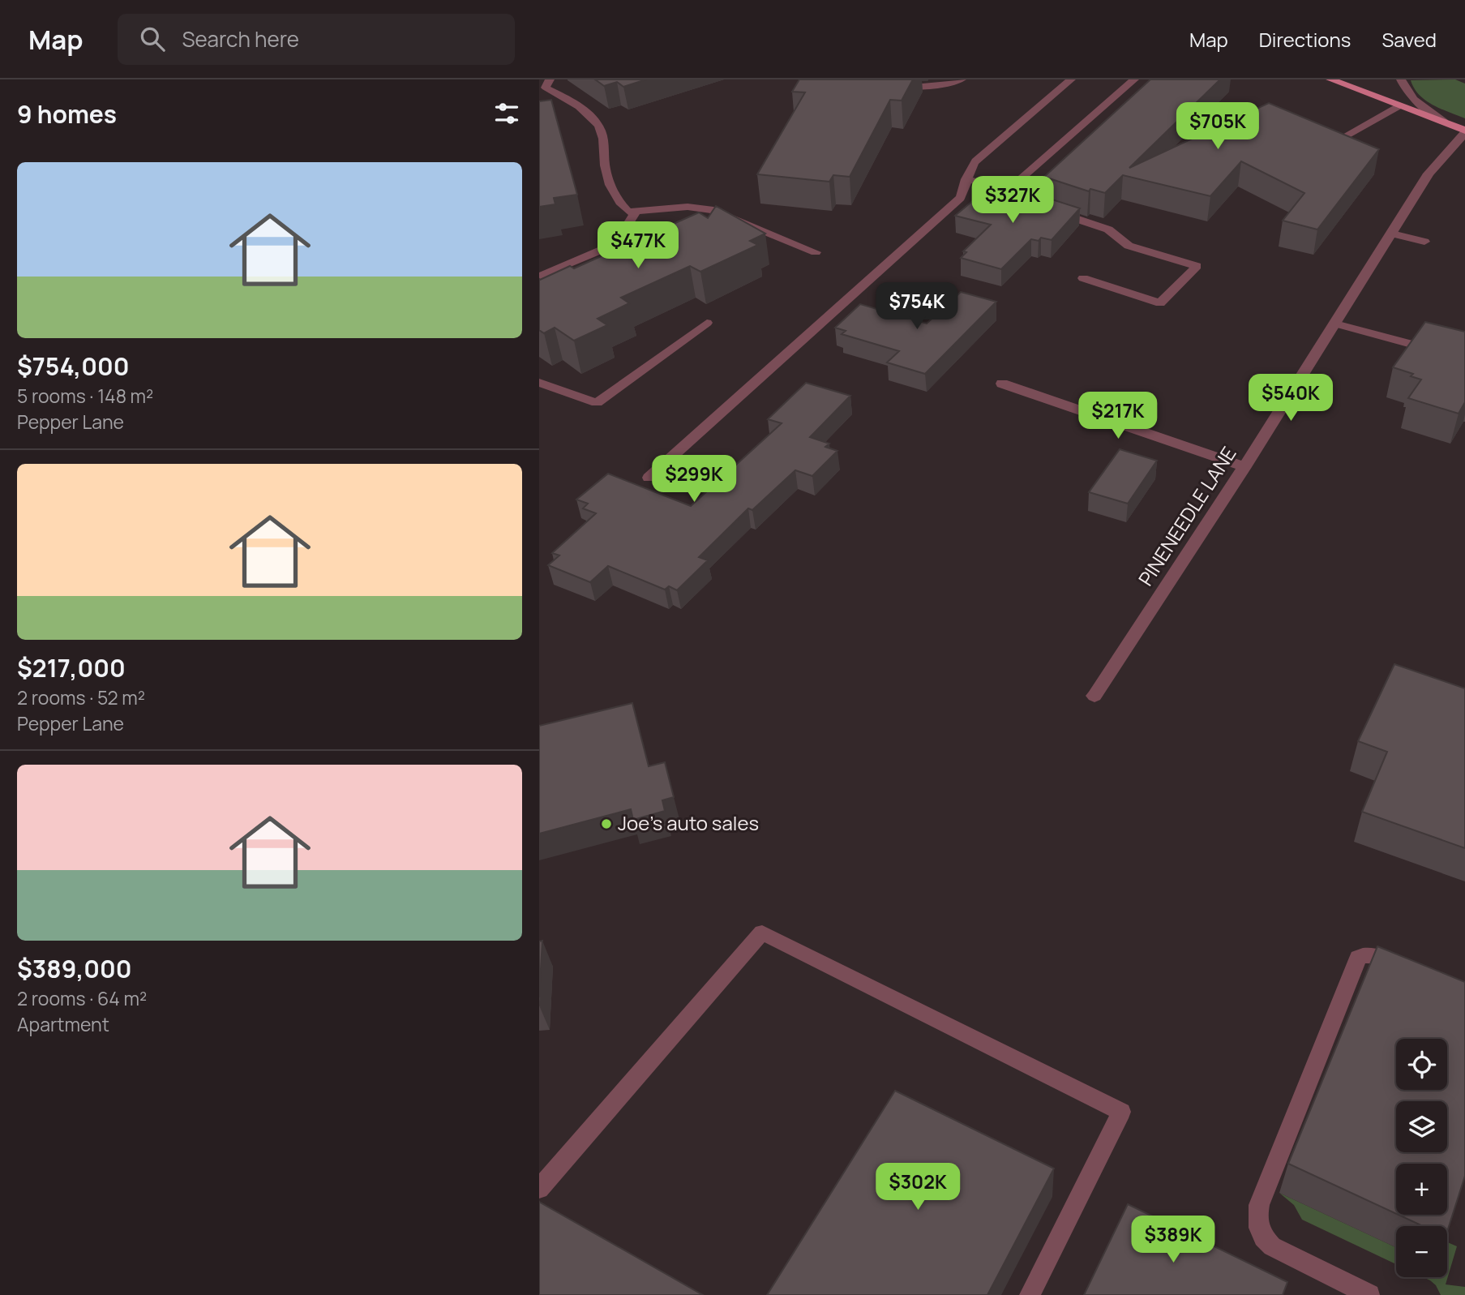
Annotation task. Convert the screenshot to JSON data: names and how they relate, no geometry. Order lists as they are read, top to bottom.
{
  "streets": {
    "street": ["PINENEEDLE LANE"]
  },
  "places": ["Joe's auto sales"],
  "page": {
    "header": "Map",
    "search": "Search here",
    "nav": ["Map", "Directions", "Saved"],
    "heading": "9 homes",
    "price": [
      "$705K",
      "$327K",
      "$477K",
      "$754K",
      "$540K",
      "$217K",
      "$299K",
      "$302K",
      "$389K"
    ],
    "list": [
      {
        "name": "$754,000",
        "note": "5 rooms · 148 m² · Pepper Lane"
      },
      {
        "name": "$217,000",
        "note": "2 rooms · 52 m² · Pepper Lane"
      },
      {
        "name": "$389,000",
        "note": "2 rooms · 64 m² · Apartment"
      }
    ],
    "map_buttons": ["+", "−"]
  }
}
